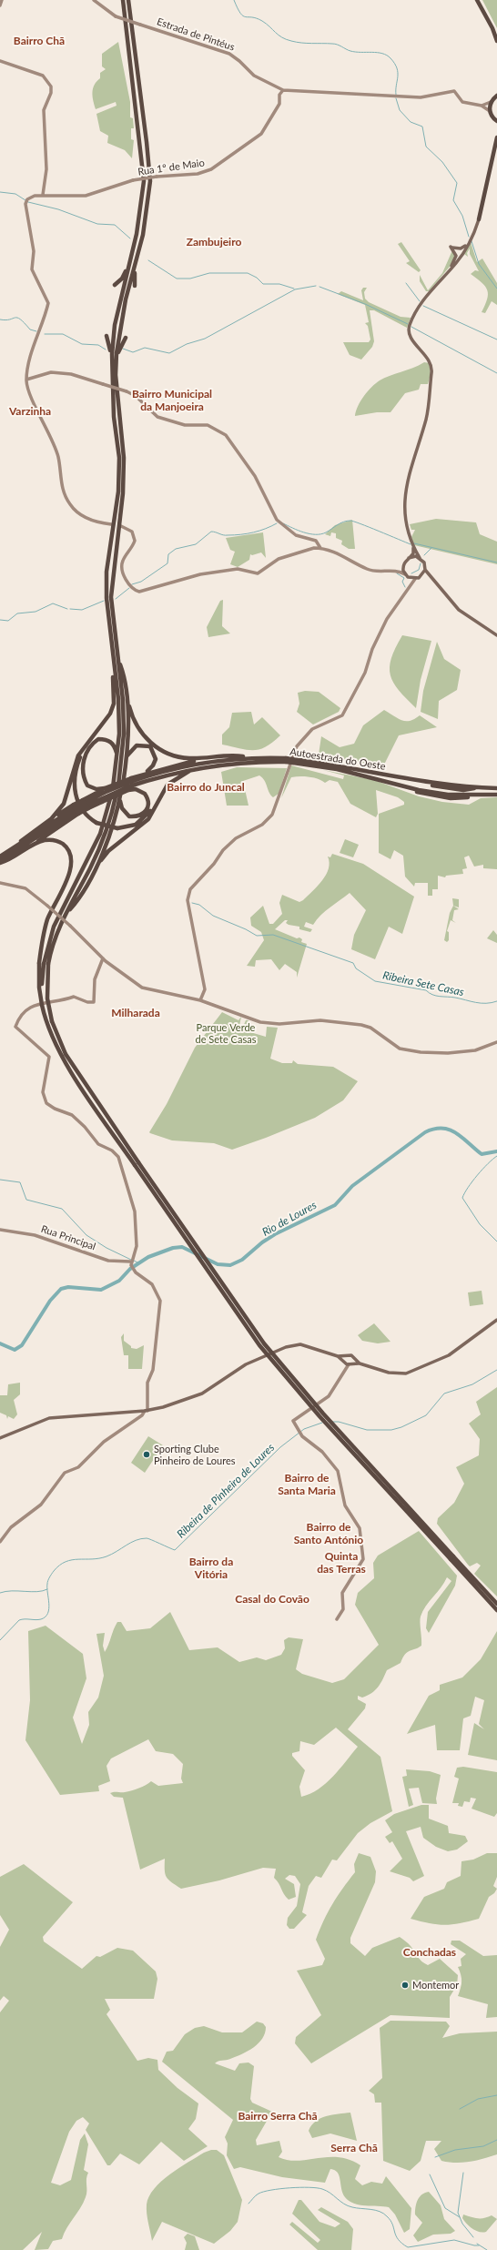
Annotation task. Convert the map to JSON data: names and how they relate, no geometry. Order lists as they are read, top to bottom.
{
  "streets": {
    "highway": ["Autoestrada do Oeste"],
    "street": ["Estrada de Pintéus", "Rua 1º de Maio", "Rua Principal"]
  },
  "crossings": [
    ["Estrada de Pintéus", "Rua 1º de Maio"]
  ],
  "districts": [
    "Bairro Chã",
    "Zambujeiro",
    "Bairro Municipal da Manjoeira",
    "Varzinha",
    "Bairro do Juncal",
    "Milharada",
    "Bairro de Santa Maria",
    "Bairro de Santo António",
    "Quinta das Terras",
    "Bairro da Vitória",
    "Casal do Covão",
    "Conchadas",
    "Bairro Serra Chã",
    "Serra Chã"
  ],
  "water": ["Ribeira Sete Casas", "Rio de Loures", "Ribeira de Pinheiro de Loures"],
  "parks": ["Parque Verde de Sete Casas"],
  "places": ["Sporting Clube Pinheiro de Loures", "Montemor"]
}
